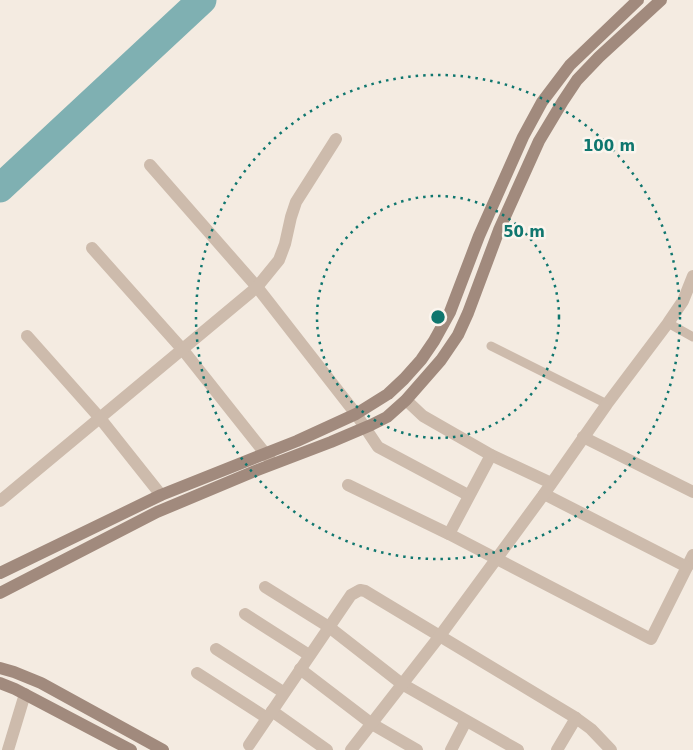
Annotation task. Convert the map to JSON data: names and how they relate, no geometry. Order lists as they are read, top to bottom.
{
  "rings": ["100 m", "50 m"]
}
